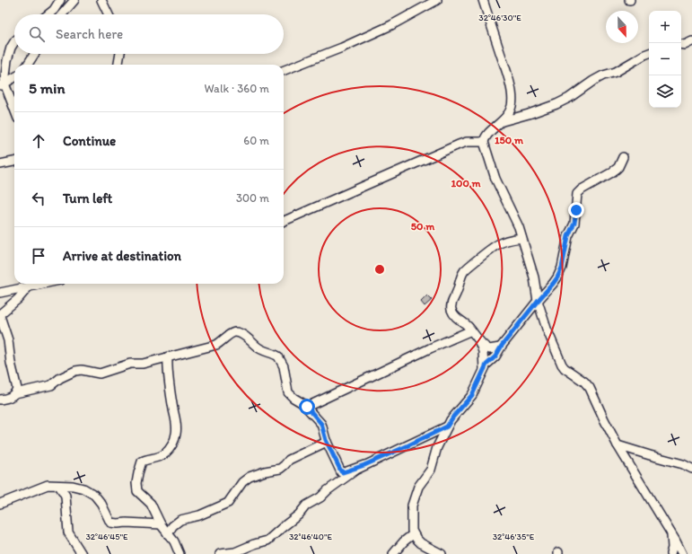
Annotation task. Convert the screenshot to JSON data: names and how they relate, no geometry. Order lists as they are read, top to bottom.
{
  "north": "bottom",
  "page": {
    "map_buttons": ["+", "−"],
    "search": "Search here",
    "heading": ["5 min", "Walk · 360 m"],
    "list": [
      ["Continue", "60 m"],
      ["Turn left", "300 m"],
      "Arrive at destination"
    ]
  },
  "coordinates": [
    "32°46'30\"E",
    "32°46'45\"E",
    "32°46'40\"E",
    "32°46'35\"E"
  ],
  "rings": ["150 m", "100 m", "50 m"]
}
